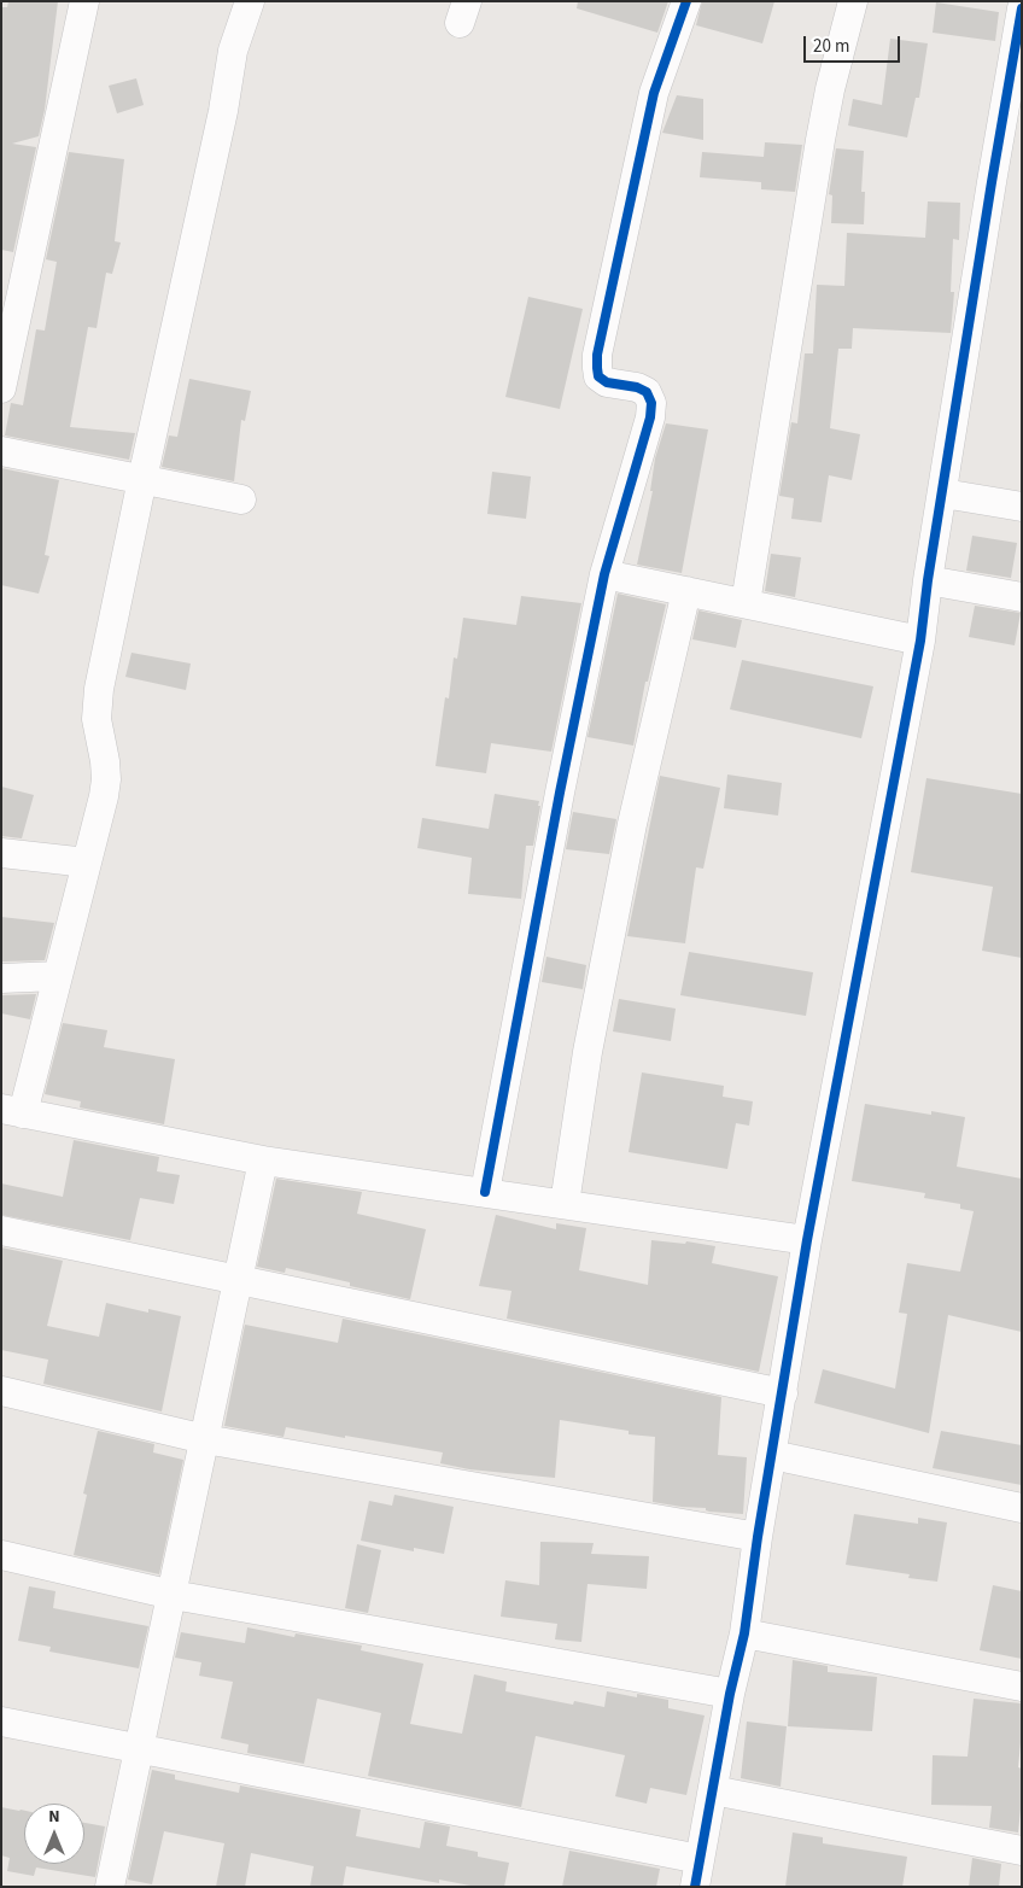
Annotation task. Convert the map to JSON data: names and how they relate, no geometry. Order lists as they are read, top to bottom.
{
  "scale_bar": "20 m",
  "north": "top"
}
